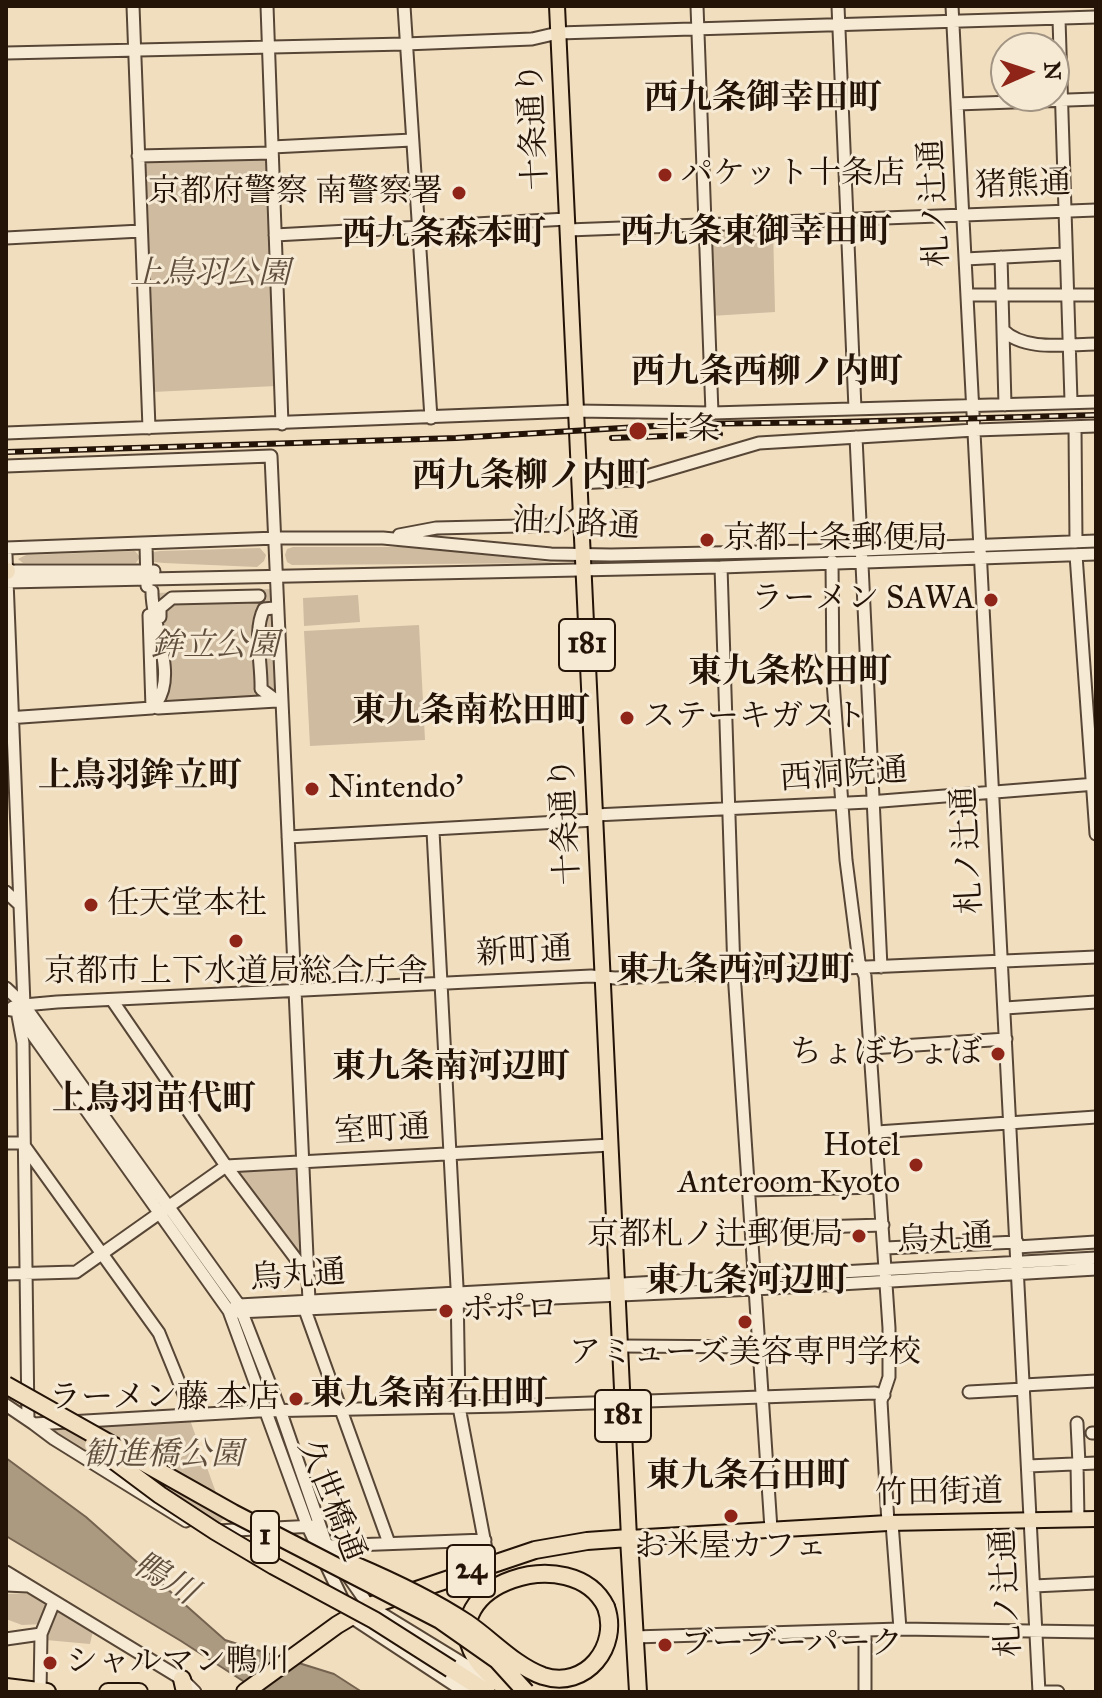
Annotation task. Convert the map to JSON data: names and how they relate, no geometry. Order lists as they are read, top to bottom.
{
  "streets": {
    "highway": ["竹田街道", "1", "24"],
    "main road": ["十条通り", "181"],
    "street": [
      "猪熊通",
      "札ノ辻通",
      "油小路通",
      "西洞院通",
      "新町通",
      "室町通",
      "烏丸通",
      "久世橋通"
    ]
  },
  "crossings": [
    ["十条通り", "猪熊通"],
    ["十条通り", "油小路通"],
    ["十条通り", "西洞院通"],
    ["十条通り", "新町通"],
    ["十条通り", "室町通"],
    ["十条通り", "烏丸通"],
    ["十条通り", "竹田街道"],
    ["猪熊通", "札ノ辻通"],
    ["札ノ辻通", "油小路通"],
    ["札ノ辻通", "西洞院通"],
    ["札ノ辻通", "新町通"],
    ["札ノ辻通", "烏丸通"],
    ["札ノ辻通", "竹田街道"],
    ["新町通", "久世橋通"],
    ["烏丸通", "久世橋通"],
    ["竹田街道", "久世橋通"]
  ],
  "districts": [
    "西九条御幸田町",
    "西九条東御幸田町",
    "西九条森本町",
    "西九条西柳ノ内町",
    "西九条柳ノ内町",
    "東九条松田町",
    "東九条南松田町",
    "上鳥羽鉾立町",
    "東九条西河辺町",
    "東九条南河辺町",
    "上鳥羽苗代町",
    "東九条河辺町",
    "東九条南石田町",
    "東九条石田町"
  ],
  "water": ["鴨川"],
  "parks": ["上鳥羽公園", "鉾立公園", "勧進橋公園"],
  "places": [
    "パケット十条店",
    "京都府警察 南警察署",
    "十条",
    "京都十条郵便局",
    "ラーメン SAWA",
    "ステーキガスト",
    "Nintendo’",
    "任天堂本社",
    "京都市上下水道局総合庁舎",
    "ちょぼちょぼ",
    "Hotel Anteroom Kyoto",
    "京都札ノ辻郵便局",
    "ポポロ",
    "アミューズ美容専門学校",
    "ラーメン藤 本店",
    "お米屋カフェ",
    "ブーブーパーク",
    "シャルマン鴨川"
  ],
  "north": "right"
}
